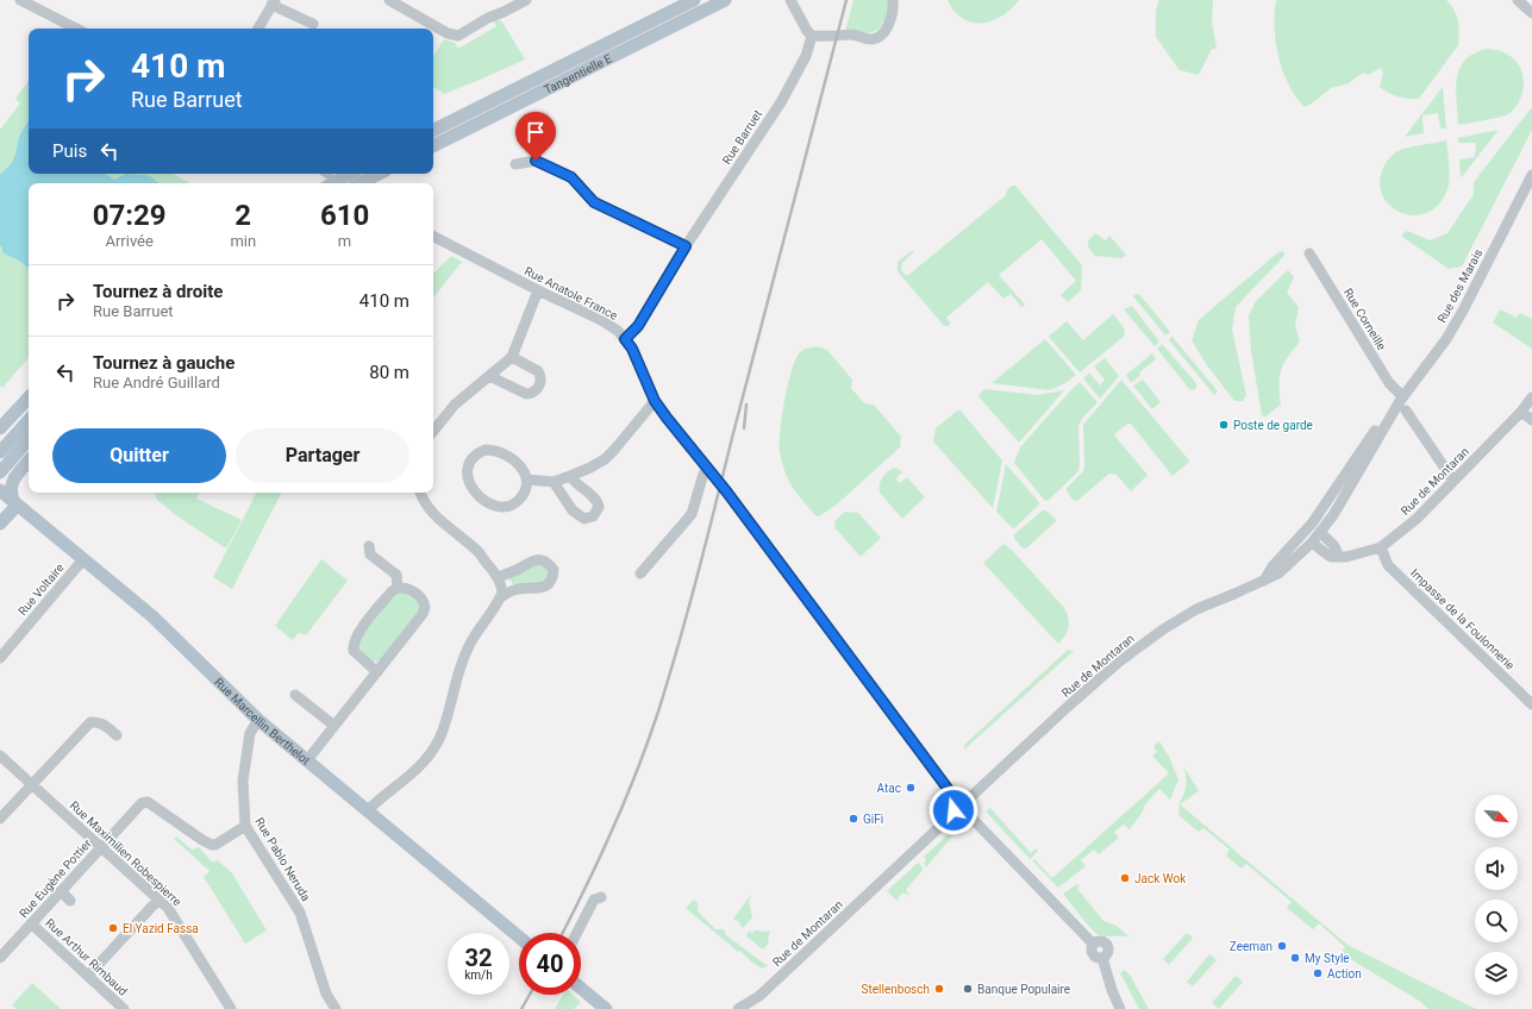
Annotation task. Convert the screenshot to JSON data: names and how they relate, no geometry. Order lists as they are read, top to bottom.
{
  "streets": {
    "main road": ["Tangentielle E", "Rue Marcellin Berthelot"],
    "street": [
      "Rue Barruet",
      "Rue des Marais",
      "Rue Anatole France",
      "Rue Corneille",
      "Rue de Montaran",
      "Rue Voltaire",
      "Impasse de la Foulonnerie",
      "Rue Maximilien Robespierre",
      "Rue Pablo Neruda",
      "Rue Eugène Pottier",
      "Rue Arthur Rimbaud"
    ]
  },
  "crossings": [
    ["Rue Barruet", "Rue Anatole France"],
    ["Rue des Marais", "Rue Corneille"],
    ["Rue des Marais", "Rue de Montaran"],
    ["Rue Anatole France", "Rue de Montaran"],
    ["Rue de Montaran", "Impasse de la Foulonnerie"],
    ["Rue Voltaire", "Rue Marcellin Berthelot"],
    ["Rue Marcellin Berthelot", "Rue Pablo Neruda"],
    ["Rue Maximilien Robespierre", "Rue Eugène Pottier"],
    ["Rue Pablo Neruda", "Rue Eugène Pottier"],
    ["Rue Eugène Pottier", "Rue Arthur Rimbaud"]
  ],
  "places": [
    "Poste de garde",
    "Atac",
    "GiFi",
    "Jack Wok",
    "El Yazid Fassa",
    "Zeeman",
    "My Style",
    "Action",
    "Stellenbosch",
    "Banque Populaire"
  ],
  "north": "bottom right",
  "page": {
    "turn": ["410 m", "Rue Barruet"],
    "then": "Puis",
    "eta": [
      "07:29",
      "Arrivée",
      "2",
      "min",
      "610",
      "m"
    ],
    "list": [
      {
        "name": "Tournez à droite",
        "note": "Rue Barruet",
        "value": "410 m"
      },
      {
        "name": "Tournez à gauche",
        "note": "Rue André Guillard",
        "value": "80 m"
      }
    ],
    "buttons": ["Quitter", "Partager"],
    "speed": "32 km/h",
    "limit": "40"
  }
}
